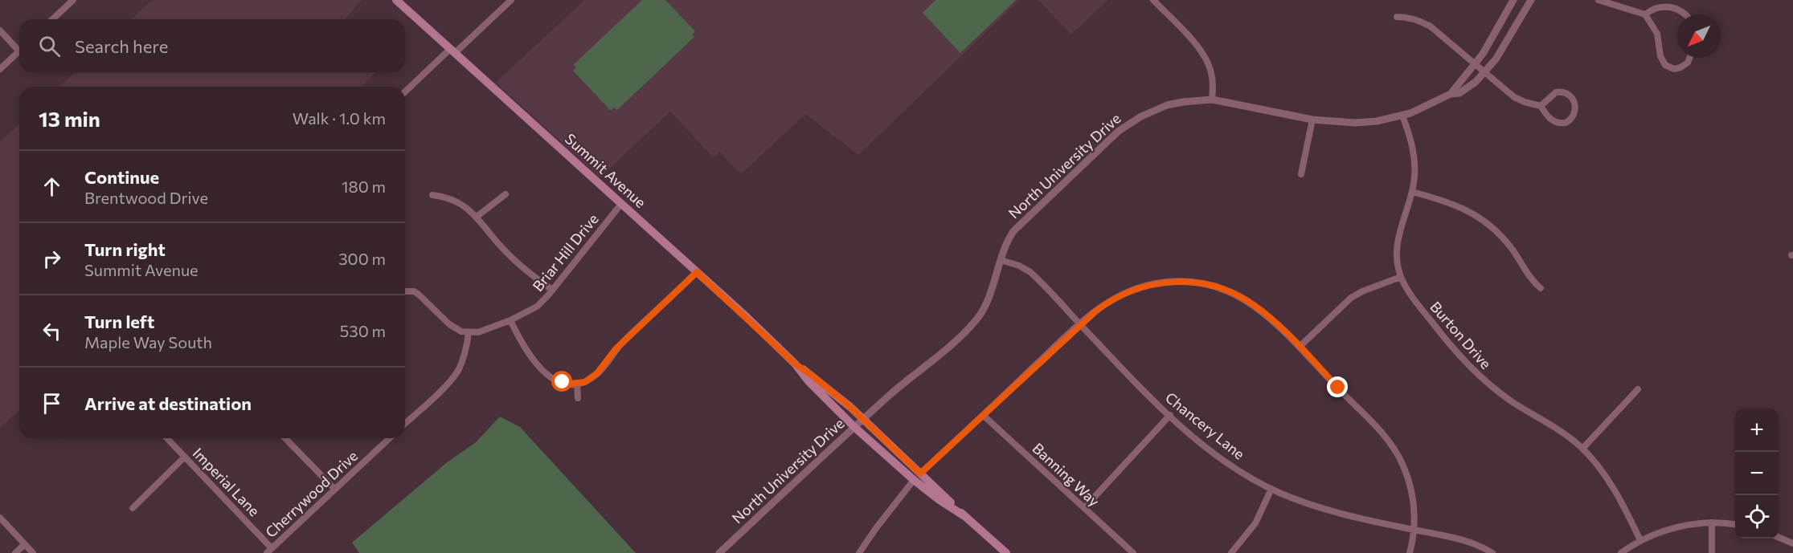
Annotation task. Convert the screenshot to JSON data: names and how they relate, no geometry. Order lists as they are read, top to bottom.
{
  "streets": {
    "main road": ["Summit Avenue"],
    "street": [
      "North University Drive",
      "Briar Hill Drive",
      "Burton Drive",
      "Chancery Lane",
      "Banning Way",
      "Imperial Lane",
      "Cherrywood Drive"
    ]
  },
  "crossings": [
    ["North University Drive", "Summit Avenue"],
    ["North University Drive", "Burton Drive"],
    ["North University Drive", "Chancery Lane"],
    ["Summit Avenue", "Briar Hill Drive"],
    ["Imperial Lane", "Cherrywood Drive"]
  ],
  "north": "bottom left",
  "page": {
    "search": "Search here",
    "heading": ["13 min", "Walk · 1.0 km"],
    "list": [
      ["Continue", "Brentwood Drive", "180 m"],
      ["Turn right", "Summit Avenue", "300 m"],
      ["Turn left", "Maple Way South", "530 m"],
      "Arrive at destination"
    ],
    "map_buttons": ["+", "−"]
  }
}
